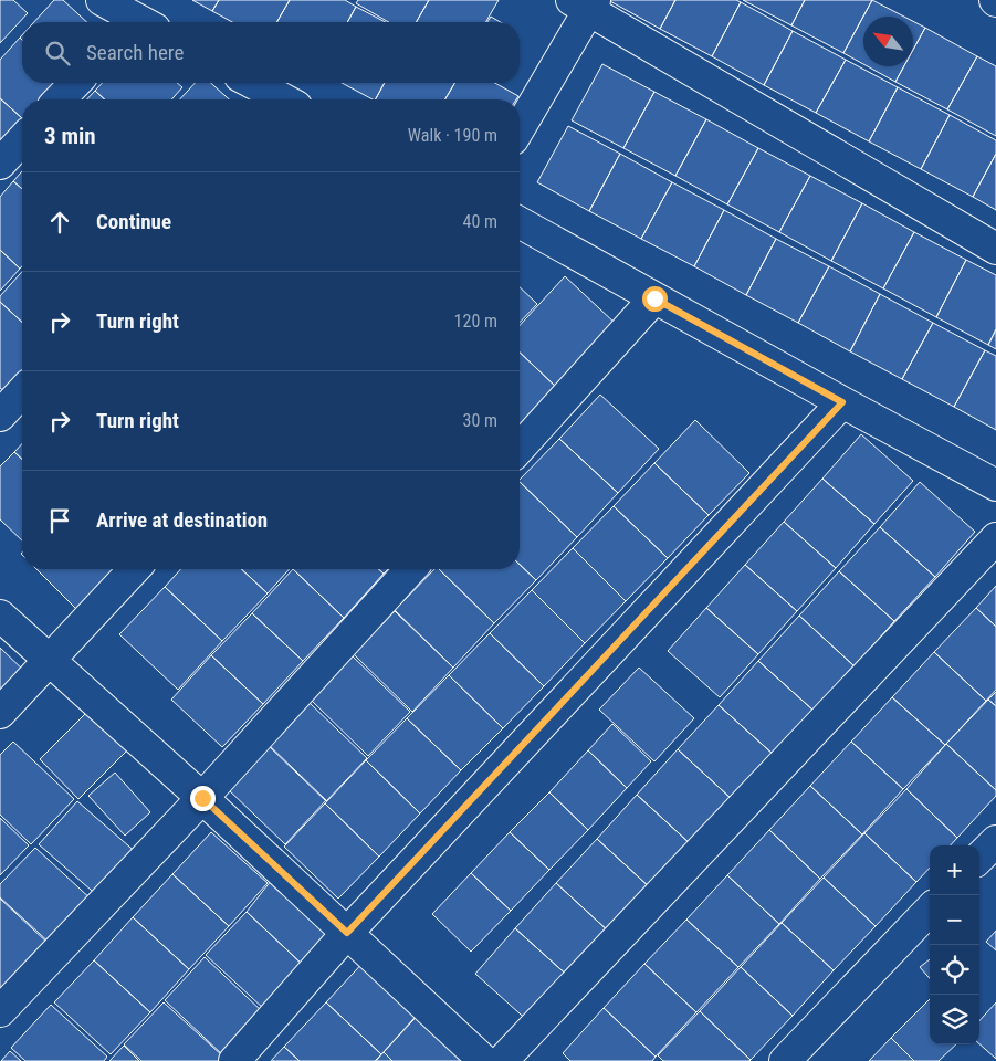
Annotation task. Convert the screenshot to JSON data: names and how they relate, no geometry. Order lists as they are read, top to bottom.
{
  "north": "top left",
  "page": {
    "search": "Search here",
    "heading": ["3 min", "Walk · 190 m"],
    "list": [
      ["Continue", "40 m"],
      ["Turn right", "120 m"],
      ["Turn right", "30 m"],
      "Arrive at destination"
    ],
    "map_buttons": ["+", "−"]
  }
}
